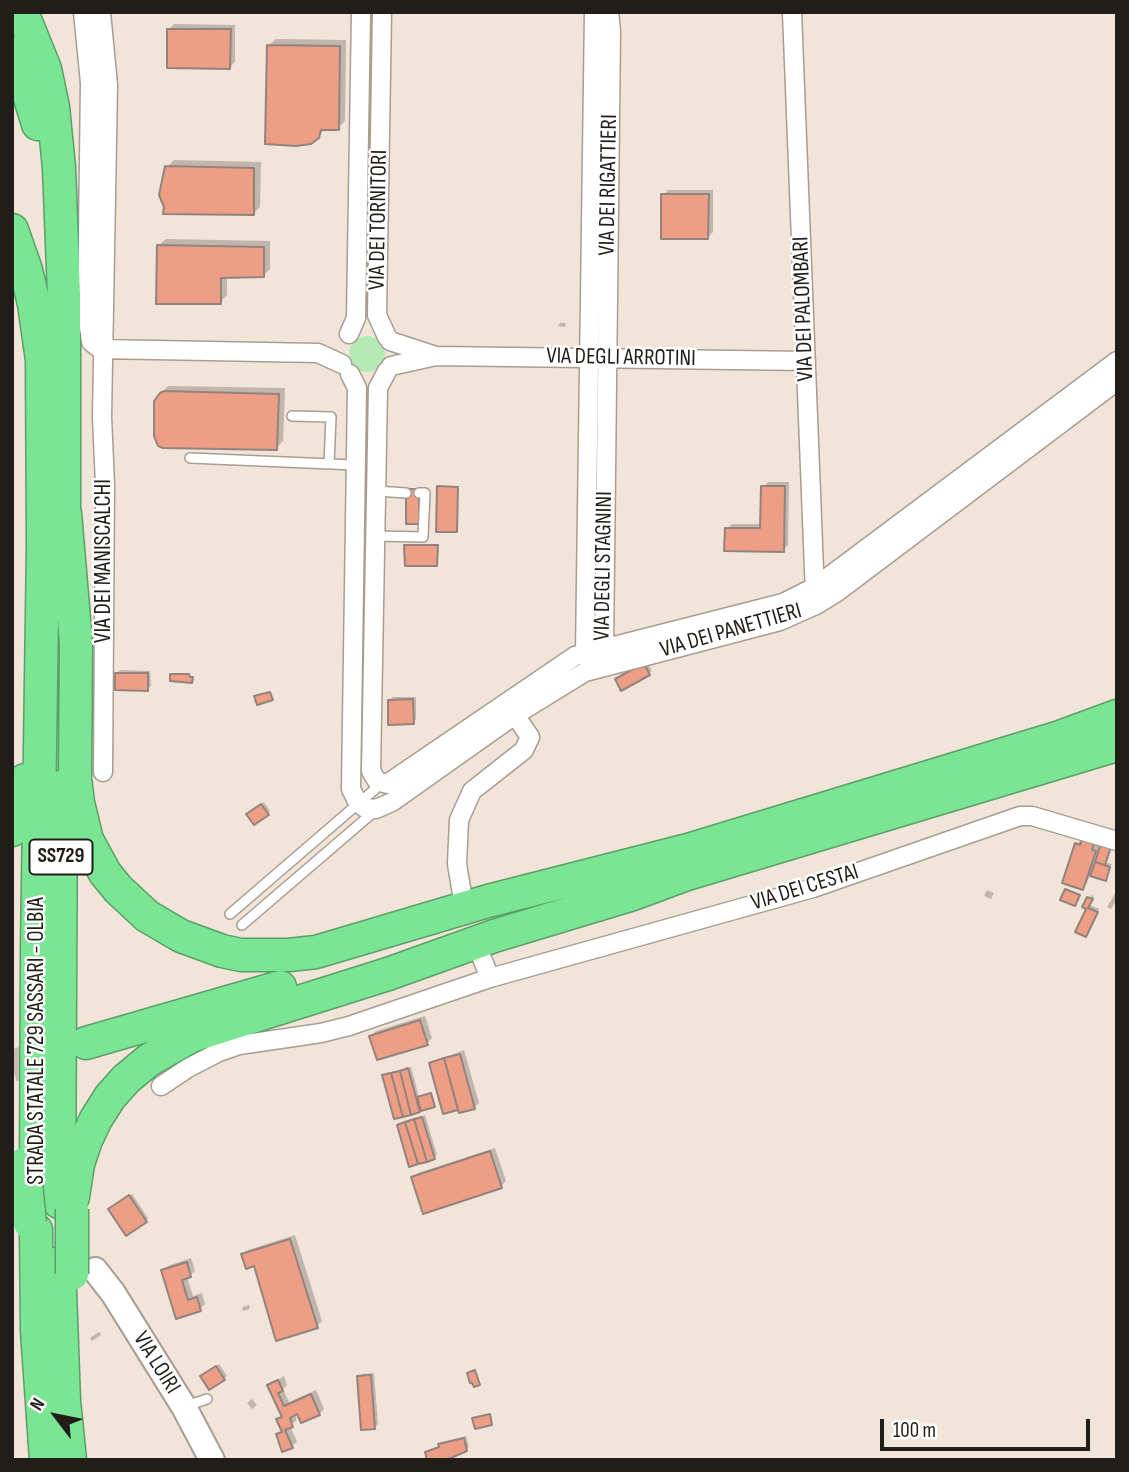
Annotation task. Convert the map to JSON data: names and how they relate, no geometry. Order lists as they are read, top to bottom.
{
  "streets": {
    "highway": ["SS729", "STRADA STATALE 729 SASSARI - OLBIA"],
    "street": [
      "VIA DEI RIGATTIERI",
      "VIA DEI TORNITORI",
      "VIA DEI PALOMBARI",
      "VIA DEGLI ARROTINI",
      "VIA DEI MANISCALCHI",
      "VIA DEGLI STAGNINI",
      "VIA DEI PANETTIERI",
      "VIA DEI CESTAI",
      "VIA LOIRI"
    ]
  },
  "crossings": [
    ["VIA DEI RIGATTIERI", "VIA DEGLI ARROTINI"],
    ["VIA DEI RIGATTIERI", "VIA DEGLI STAGNINI"],
    ["VIA DEI PALOMBARI", "VIA DEGLI ARROTINI"],
    ["VIA DEI PALOMBARI", "VIA DEI PANETTIERI"],
    ["VIA DEGLI ARROTINI", "VIA DEGLI STAGNINI"],
    ["VIA DEGLI STAGNINI", "VIA DEI PANETTIERI"],
    ["SS729", "STRADA STATALE 729 SASSARI - OLBIA"],
    ["STRADA STATALE 729 SASSARI - OLBIA", "VIA LOIRI"]
  ],
  "scale_bar": "100 m",
  "north": "top left"
}
